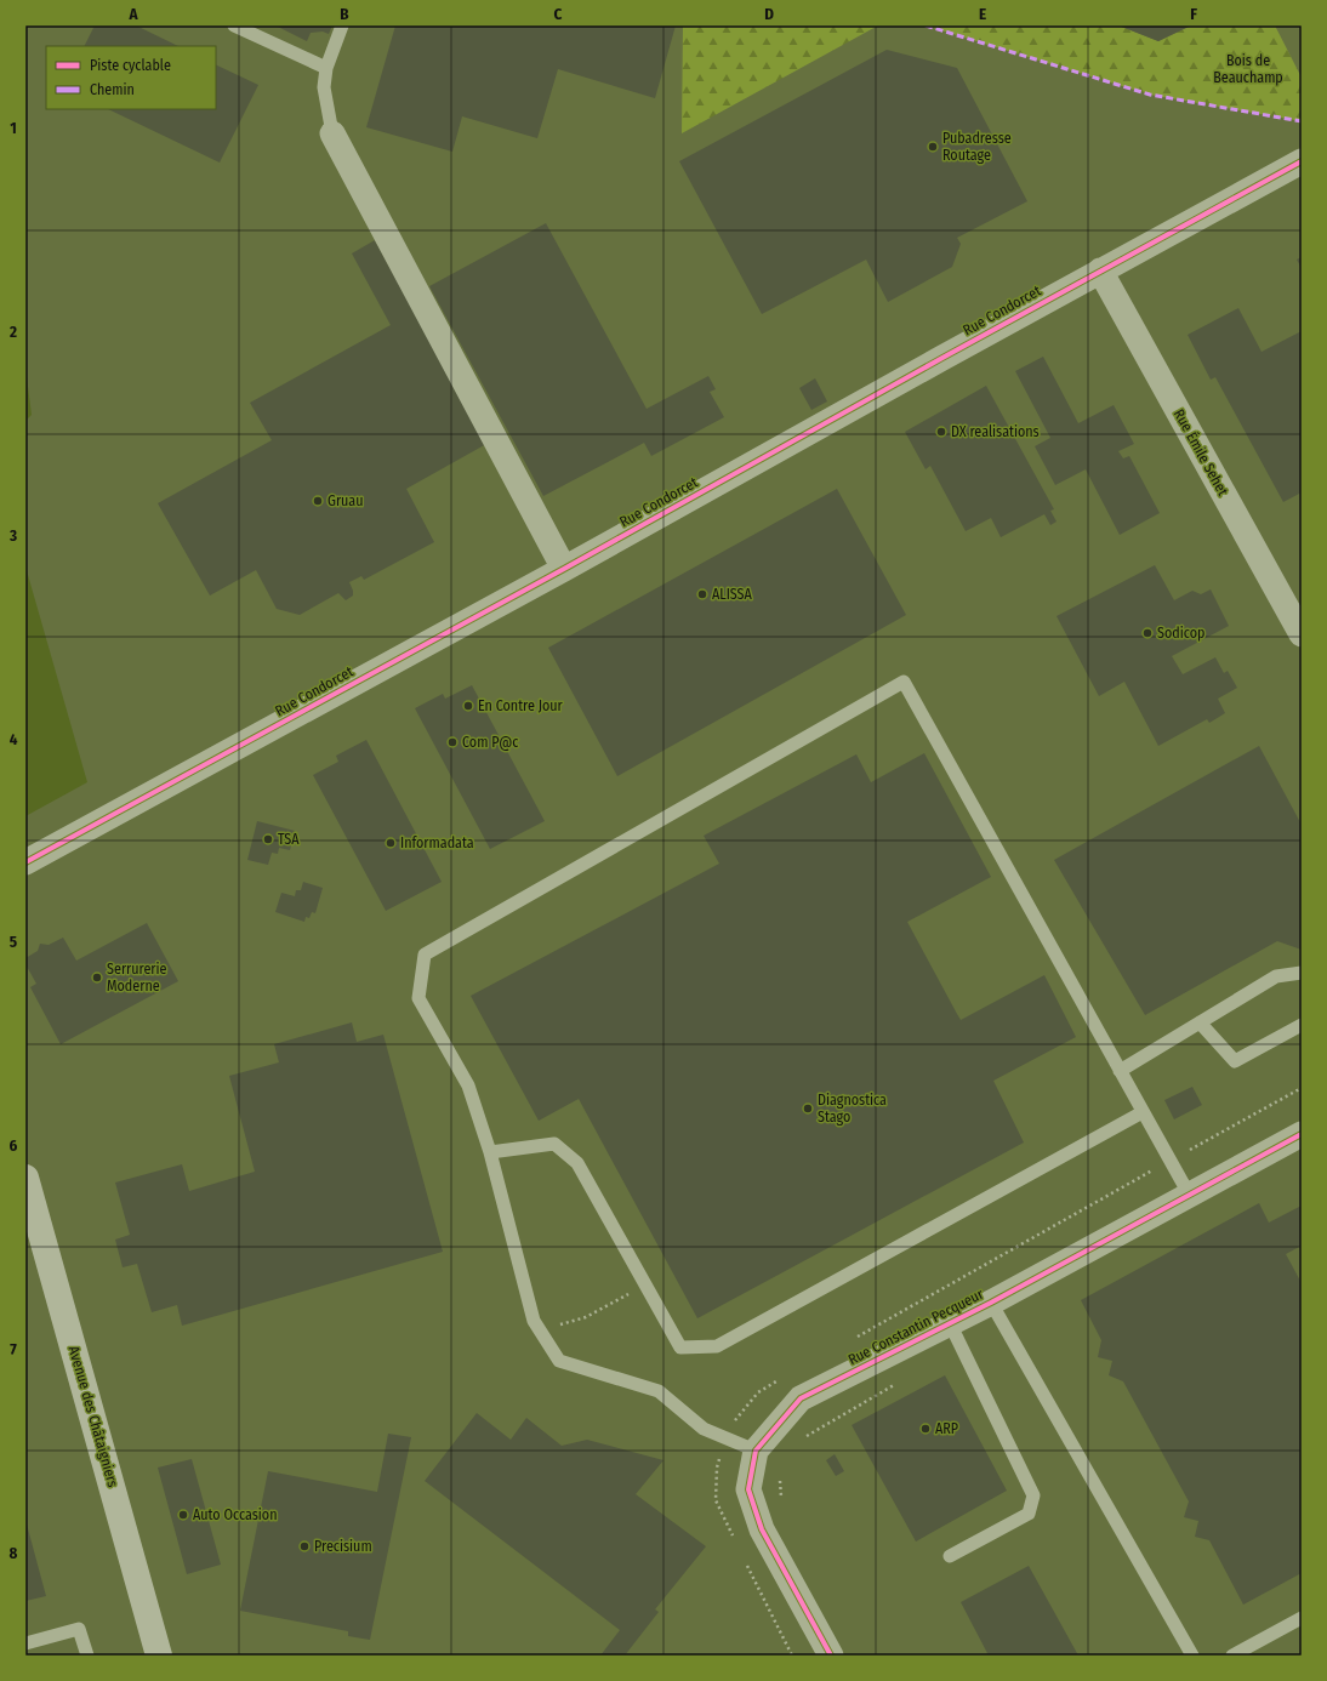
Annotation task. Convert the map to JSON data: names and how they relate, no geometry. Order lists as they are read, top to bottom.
{
  "streets": {
    "street": [
      "Rue Condorcet",
      "Rue Émile Sehet",
      "Rue Constantin Pecqueur",
      "Avenue des Châtaigniers"
    ]
  },
  "crossings": [
    ["Rue Condorcet", "Rue Émile Sehet"]
  ],
  "parks": ["Bois de Beauchamp"],
  "places": [
    "Pubadresse Routage",
    "DX realisations",
    "Gruau",
    "ALISSA",
    "Sodicop",
    "En Contre Jour",
    "Com P@c",
    "TSA",
    "Informadata",
    "Serrurerie Moderne",
    "Diagnostica Stago",
    "ARP",
    "Auto Occasion",
    "Precisium"
  ],
  "legend": ["Piste cyclable", "Chemin"],
  "grid": {
    "columns": [
      "A",
      "B",
      "C",
      "D",
      "E",
      "F"
    ],
    "rows": [
      "1",
      "2",
      "3",
      "4",
      "5",
      "6",
      "7",
      "8"
    ]
  }
}
